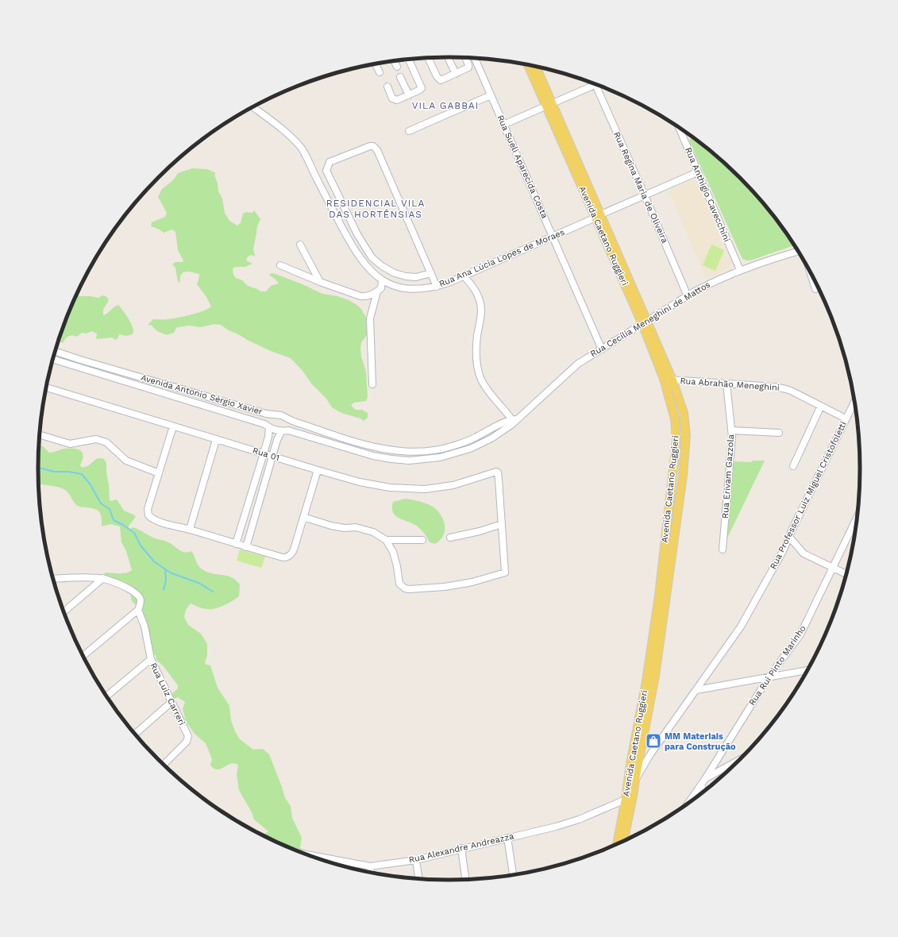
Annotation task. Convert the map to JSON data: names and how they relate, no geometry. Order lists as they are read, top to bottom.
{
  "streets": {
    "main road": ["Avenida Caetano Ruggieri"],
    "street": [
      "Rua Sueli Aparecida Costa",
      "Rua Regina Maria de Oliveira",
      "Rua Anthigio Cavecchini",
      "Rua Ana Lúcia Lopes de Moraes",
      "Rua Cecília Meneghini de Mattos",
      "Rua Abrahão Meneghini",
      "Avenida Antonio Sérgio Xavier",
      "Rua 01",
      "Rua Erivam Gazzola",
      "Rua Professor Luiz Miguel Cristofoletti",
      "Rua Rui Pinto Marinho",
      "Rua Luiz Carreri",
      "Rua Alexandre Andreazza"
    ]
  },
  "crossings": [
    ["Rua Sueli Aparecida Costa", "Rua Ana Lúcia Lopes de Moraes"],
    ["Rua Sueli Aparecida Costa", "Rua Cecília Meneghini de Mattos"],
    ["Rua Regina Maria de Oliveira", "Rua Ana Lúcia Lopes de Moraes"],
    ["Rua Regina Maria de Oliveira", "Rua Cecília Meneghini de Mattos"],
    ["Rua Anthigio Cavecchini", "Rua Ana Lúcia Lopes de Moraes"],
    ["Rua Anthigio Cavecchini", "Rua Cecília Meneghini de Mattos"],
    ["Avenida Caetano Ruggieri", "Rua Ana Lúcia Lopes de Moraes"],
    ["Avenida Caetano Ruggieri", "Rua Cecília Meneghini de Mattos"],
    ["Avenida Caetano Ruggieri", "Rua Abrahão Meneghini"],
    ["Avenida Caetano Ruggieri", "Rua Professor Luiz Miguel Cristofoletti"],
    ["Avenida Caetano Ruggieri", "Rua Alexandre Andreazza"],
    ["Rua Cecília Meneghini de Mattos", "Avenida Antonio Sérgio Xavier"],
    ["Rua Abrahão Meneghini", "Rua Erivam Gazzola"],
    ["Rua Abrahão Meneghini", "Rua Professor Luiz Miguel Cristofoletti"]
  ],
  "districts": ["VILA GABBAI", "RESIDENCIAL VILA DAS HORTÊNSIAS"],
  "places": {
    "shop": ["MM Materiais para Construção"]
  }
}
